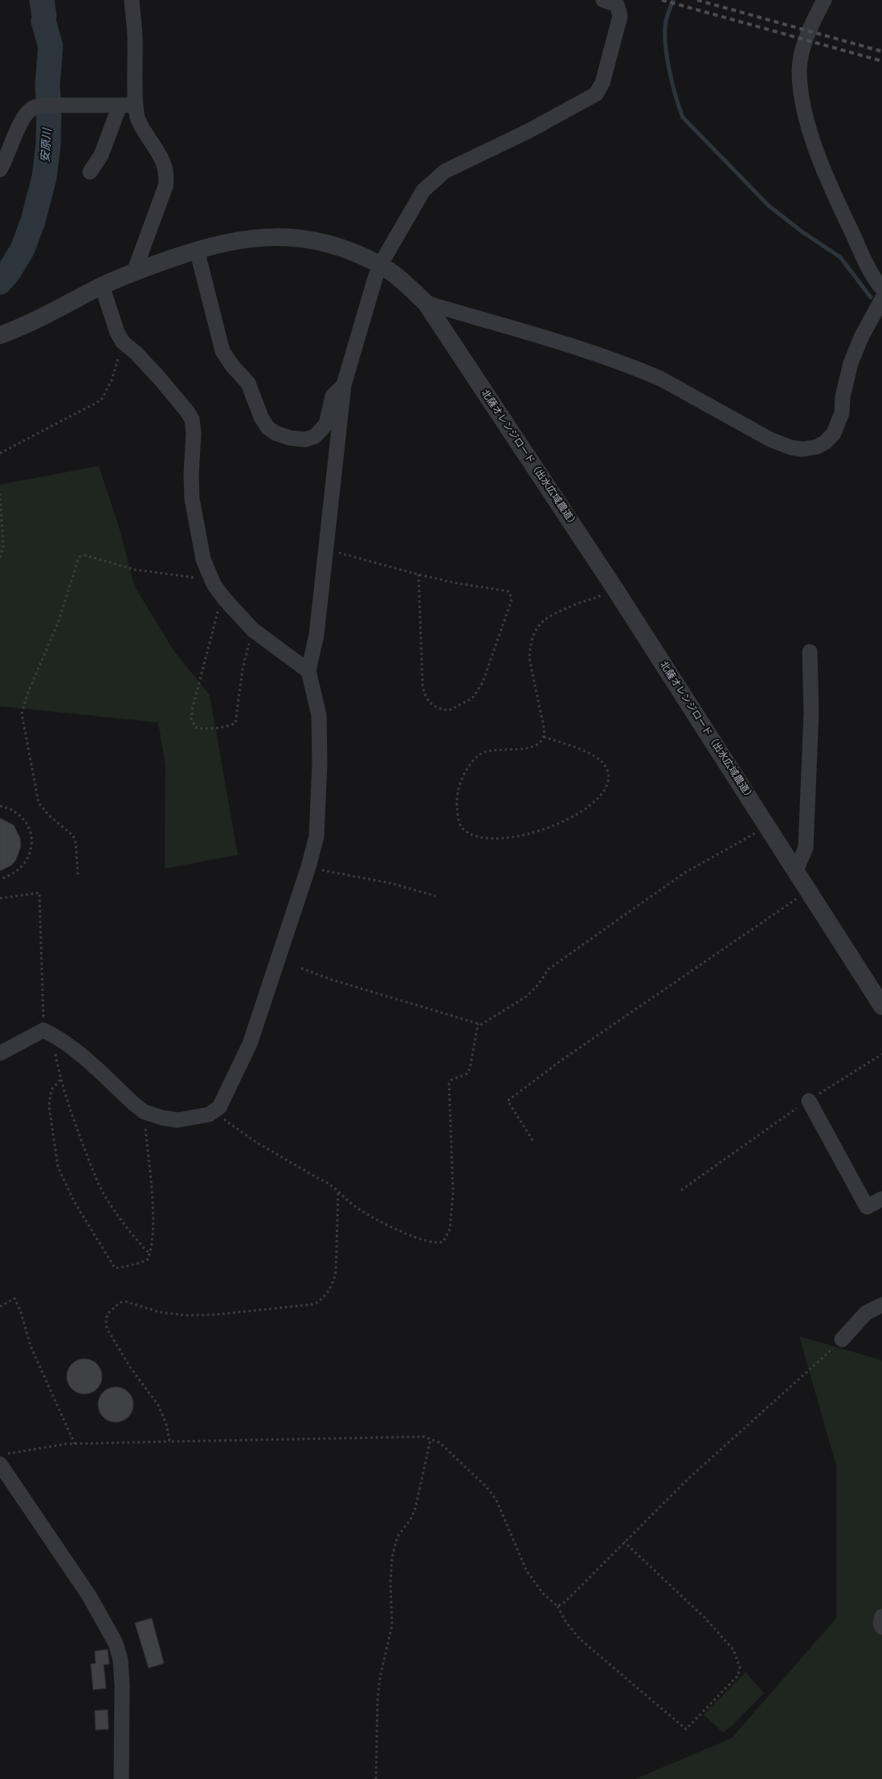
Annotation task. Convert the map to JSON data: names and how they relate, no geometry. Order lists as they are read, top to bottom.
{
  "streets": {
    "street": ["北薩オレンジロード（出水広域農道）"]
  },
  "water": ["安原川"]
}
